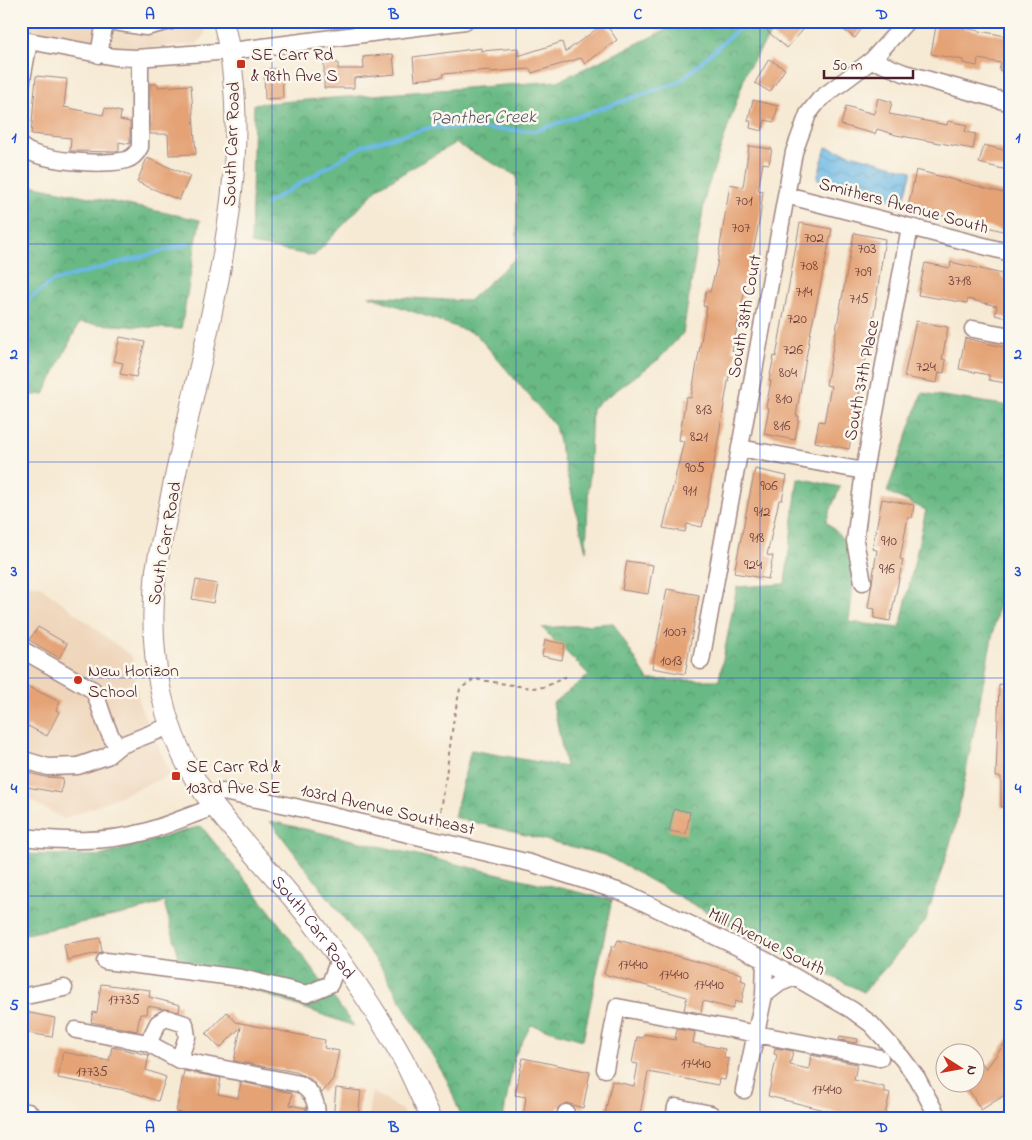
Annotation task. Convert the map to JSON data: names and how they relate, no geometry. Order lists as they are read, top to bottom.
{
  "streets": {
    "main road": ["South Carr Road"],
    "street": [
      "Smithers Avenue South",
      "South 38th Court",
      "South 37th Place",
      "103rd Avenue Southeast",
      "Mill Avenue South"
    ]
  },
  "crossings": [
    ["South Carr Road", "103rd Avenue Southeast"],
    ["Smithers Avenue South", "South 38th Court"],
    ["Smithers Avenue South", "South 37th Place"],
    ["103rd Avenue Southeast", "Mill Avenue South"]
  ],
  "water": ["Panther Creek"],
  "places": {
    "transit": ["SE Carr Rd & 98th Ave S", "SE Carr Rd & 103rd Ave SE"],
    "other": ["New Horizon School"]
  },
  "house_numbers": [
    "701",
    "707",
    "702",
    "703",
    "708",
    "709",
    "3718",
    "714",
    "715",
    "720",
    "726",
    "724",
    "804",
    "810",
    "813",
    "816",
    "821",
    "905",
    "906",
    "911",
    "912",
    "918",
    "910",
    "924",
    "916",
    "1007",
    "1013",
    "17440",
    "17440",
    "17440",
    "17735",
    "17440",
    "17735",
    "17440"
  ],
  "scale_bar": "50 m",
  "north": "right",
  "grid": {
    "columns": [
      "A",
      "B",
      "C",
      "D"
    ],
    "rows": [
      "1",
      "2",
      "3",
      "4",
      "5"
    ]
  }
}
